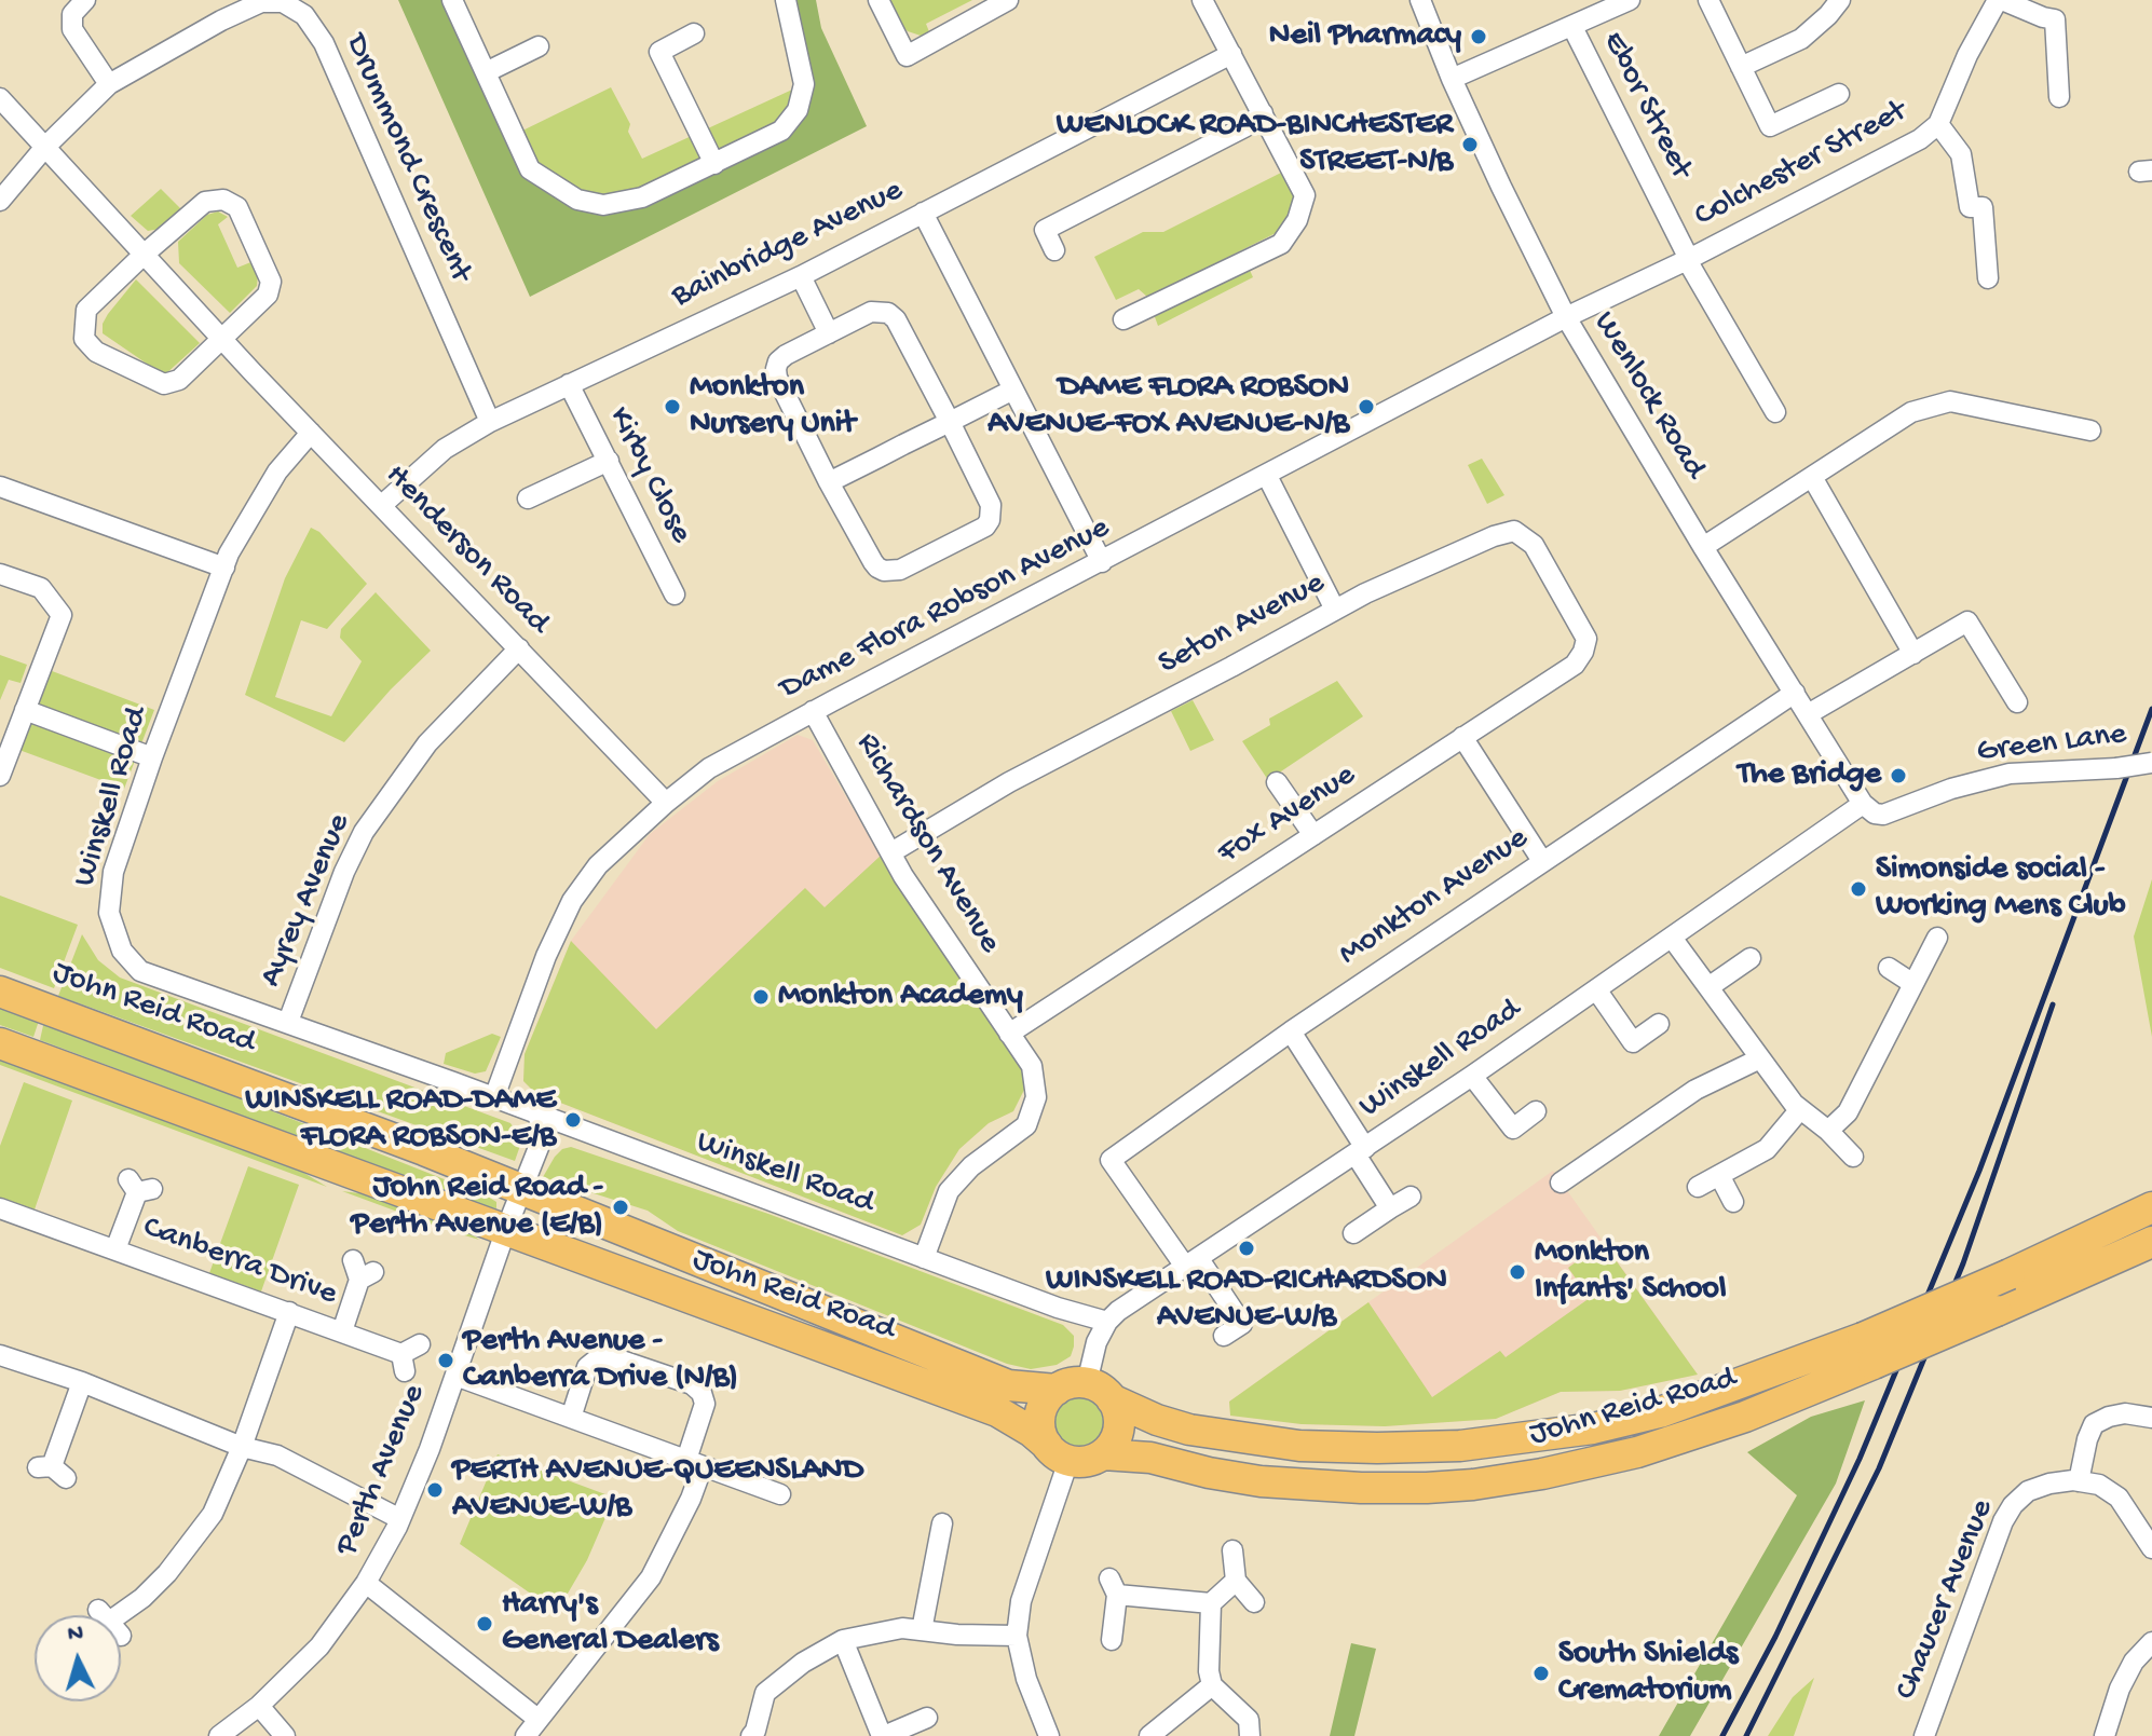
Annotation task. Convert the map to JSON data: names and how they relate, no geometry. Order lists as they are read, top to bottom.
{
  "streets": {
    "highway": ["John Reid Road"],
    "street": [
      "Ebor Street",
      "Drummond Crescent",
      "Colchester Street",
      "Bainbridge Avenue",
      "Wenlock Road",
      "Kirby Close",
      "Henderson Road",
      "Dame Flora Robson Avenue",
      "Seton Avenue",
      "Green Lane",
      "Winskell Road",
      "Fox Avenue",
      "Richardson Avenue",
      "Monkton Avenue",
      "Ayrey Avenue",
      "Canberra Drive",
      "Perth Avenue",
      "Chaucer Avenue"
    ]
  },
  "crossings": [
    ["Ebor Street", "Colchester Street"],
    ["Drummond Crescent", "Bainbridge Avenue"],
    ["Drummond Crescent", "Henderson Road"],
    ["Colchester Street", "Wenlock Road"],
    ["Colchester Street", "Dame Flora Robson Avenue"],
    ["Bainbridge Avenue", "Kirby Close"],
    ["Bainbridge Avenue", "Henderson Road"],
    ["Wenlock Road", "Dame Flora Robson Avenue"],
    ["Wenlock Road", "Green Lane"],
    ["Wenlock Road", "Winskell Road"],
    ["Wenlock Road", "Monkton Avenue"],
    ["Henderson Road", "Dame Flora Robson Avenue"],
    ["Henderson Road", "Winskell Road"],
    ["Henderson Road", "Ayrey Avenue"],
    ["Dame Flora Robson Avenue", "Winskell Road"],
    ["Dame Flora Robson Avenue", "Richardson Avenue"],
    ["Seton Avenue", "Fox Avenue"],
    ["Seton Avenue", "Richardson Avenue"],
    ["Green Lane", "Winskell Road"],
    ["Winskell Road", "Richardson Avenue"],
    ["Winskell Road", "Monkton Avenue"],
    ["Winskell Road", "Ayrey Avenue"],
    ["Fox Avenue", "Richardson Avenue"],
    ["John Reid Road", "Perth Avenue"]
  ],
  "places": [
    "Neil Pharmacy",
    "WENLOCK ROAD-BINCHESTER STREET-N/B",
    "Monkton Nursery Unit",
    "DAME FLORA ROBSON AVENUE-FOX AVENUE-N/B",
    "The Bridge",
    "Simonside social - Working Mens Club",
    "Monkton Academy",
    "WINSKELL ROAD-DAME FLORA ROBSON-E/B",
    "John Reid Road - Perth Avenue (E/B)",
    "WINSKELL ROAD-RICHARDSON AVENUE-W/B",
    "Monkton Infants' School",
    "Perth Avenue - Canberra Drive (N/B)",
    "PERTH AVENUE-QUEENSLAND AVENUE-W/B",
    "Harry's General Dealers",
    "South Shields Crematorium"
  ],
  "north": "top"
}
